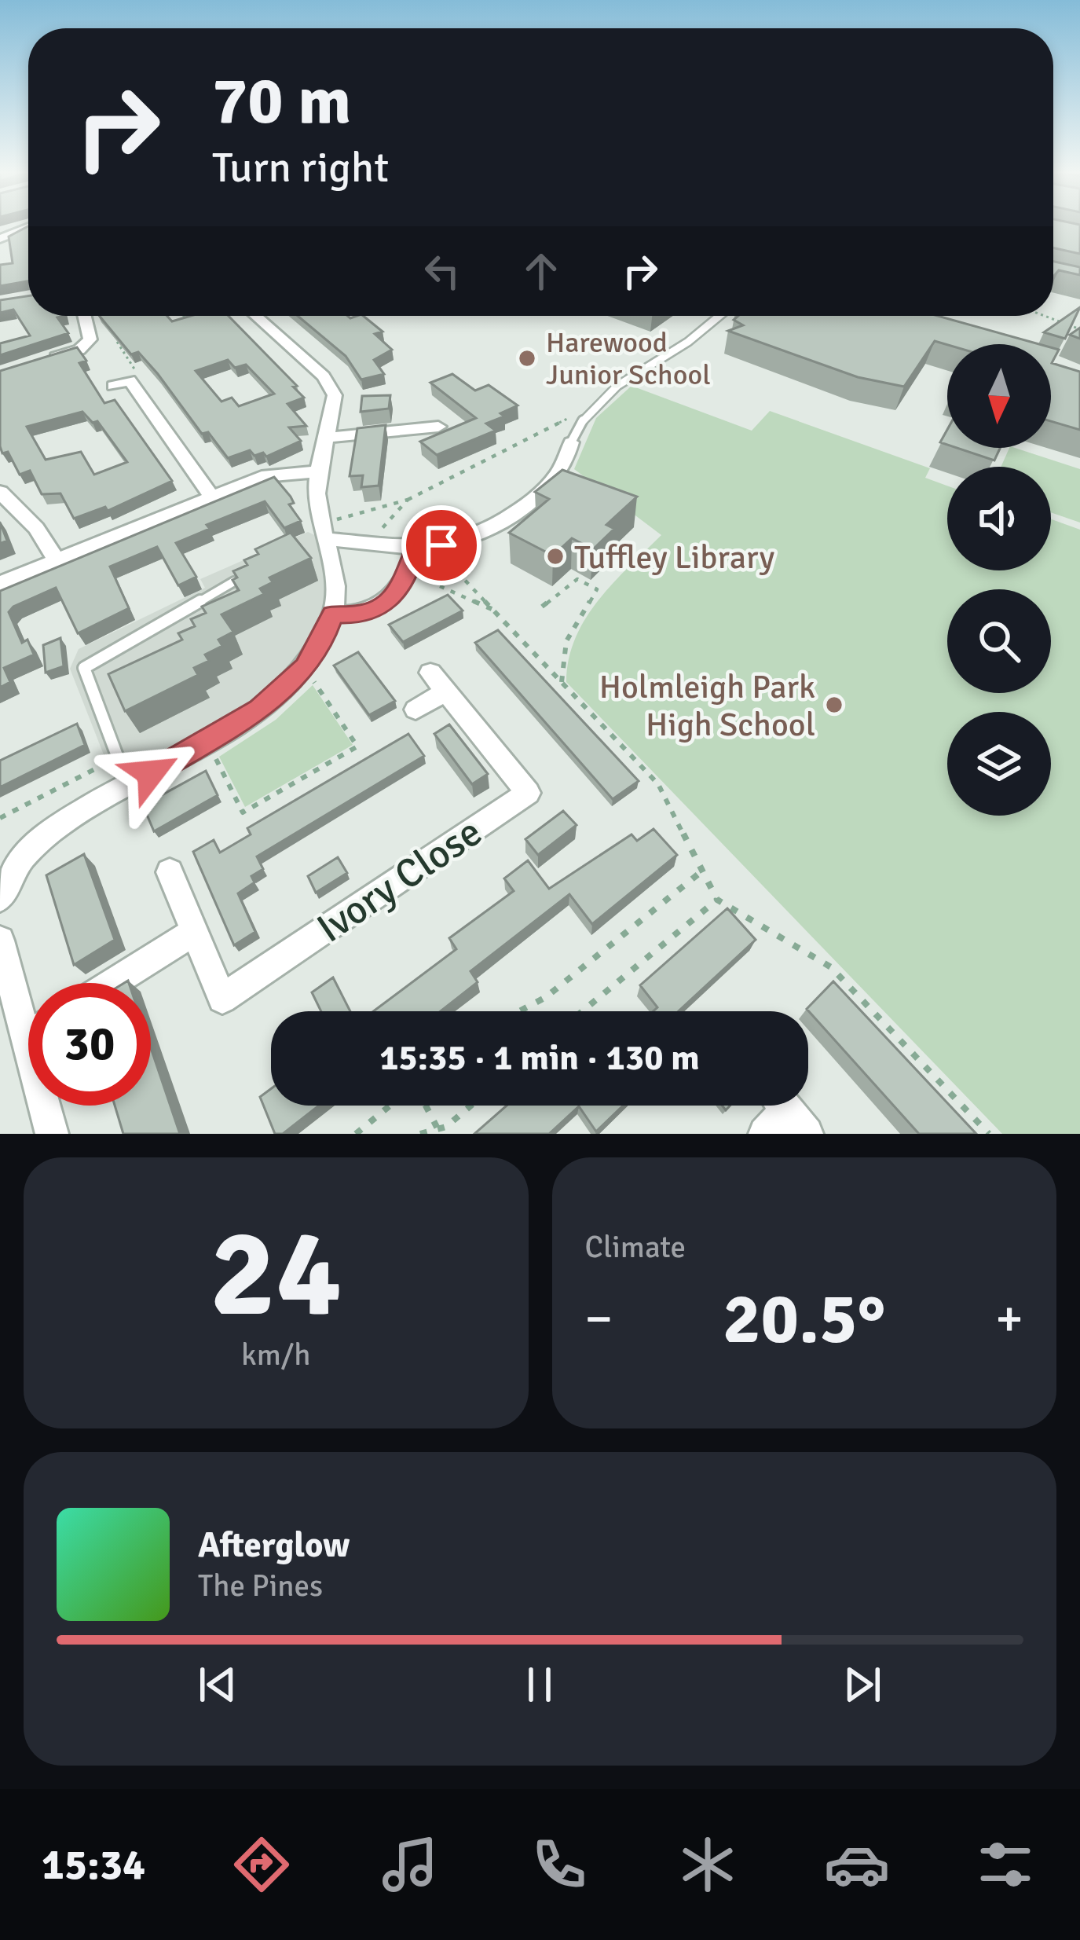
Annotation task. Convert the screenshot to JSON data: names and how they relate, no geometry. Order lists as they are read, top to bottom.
{
  "streets": {
    "street": ["Ivory Close"]
  },
  "places": ["Harewood Junior School", "Tuffley Library", "Holmleigh Park High School"],
  "north": "bottom",
  "page": {
    "turn": ["70 m", "Turn right"],
    "limit": "30",
    "trip": "15:35 · 1 min · 130 m",
    "tile": [
      ["24", "km/h"],
      "Climate"
    ],
    "heat": ["−", "20.5°", "+"],
    "song": ["Afterglow", "The Pines"],
    "tabs": "15:34"
  }
}
